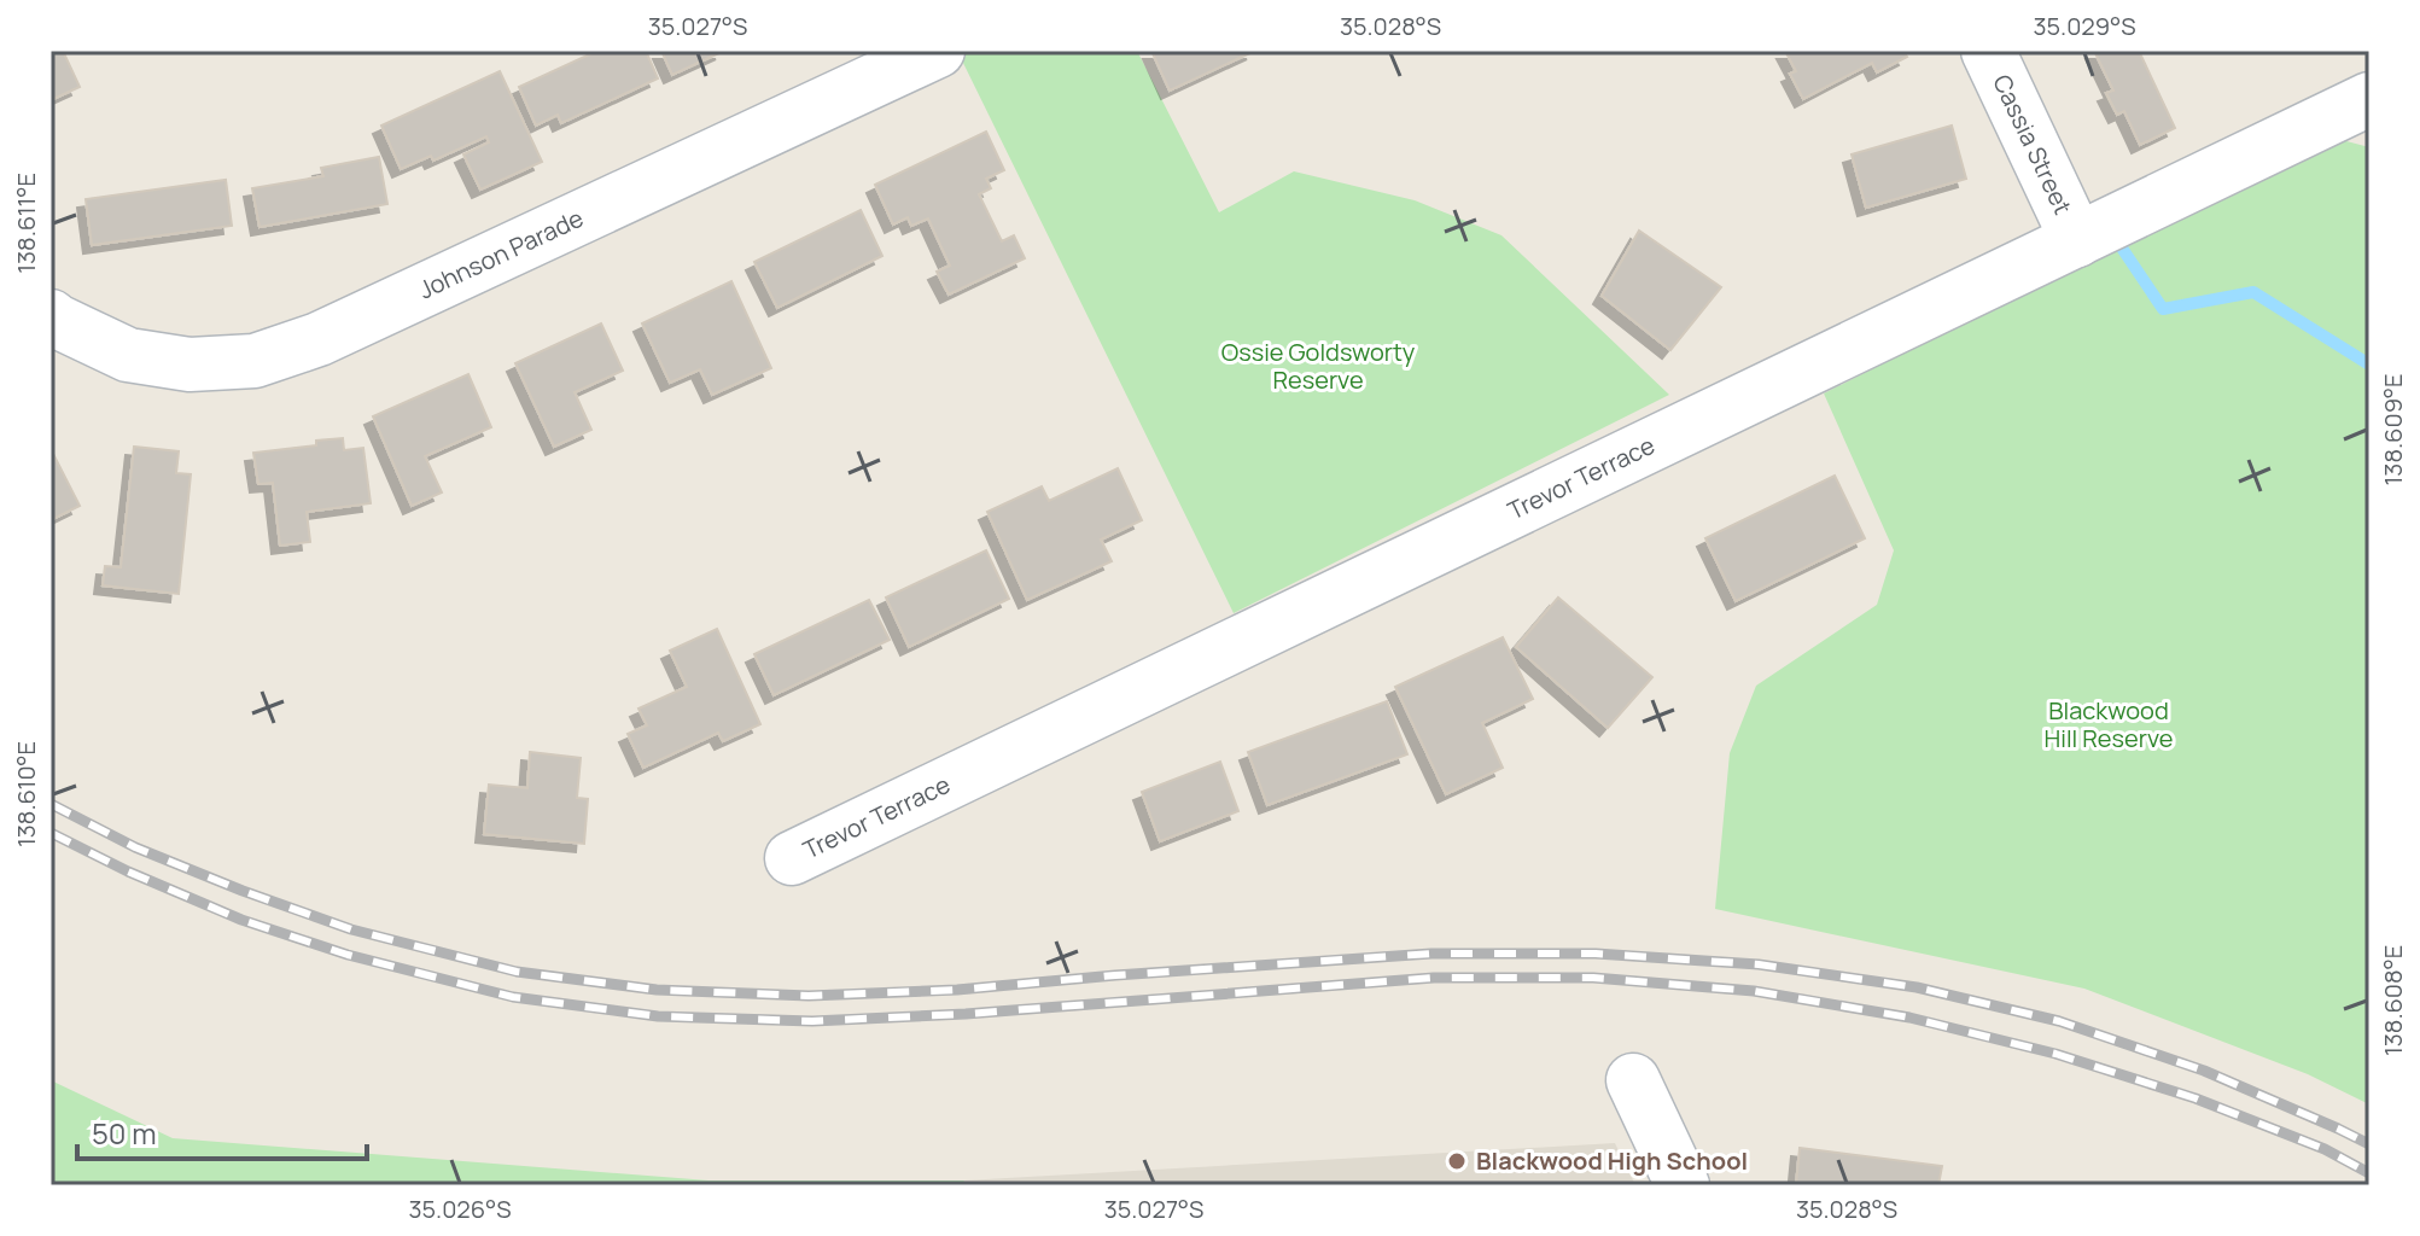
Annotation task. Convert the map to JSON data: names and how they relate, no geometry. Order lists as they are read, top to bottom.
{
  "streets": {
    "street": ["Cassia Street", "Johnson Parade", "Trevor Terrace"]
  },
  "crossings": [
    ["Cassia Street", "Trevor Terrace"]
  ],
  "parks": ["Ossie Goldsworty Reserve", "Blackwood Hill Reserve"],
  "places": ["Blackwood High School"],
  "scale_bar": "50 m",
  "coordinates": [
    "35.027°S",
    "35.028°S",
    "35.029°S",
    "138.611°E",
    "138.609°E",
    "138.610°E",
    "138.608°E",
    "35.026°S"
  ]
}
